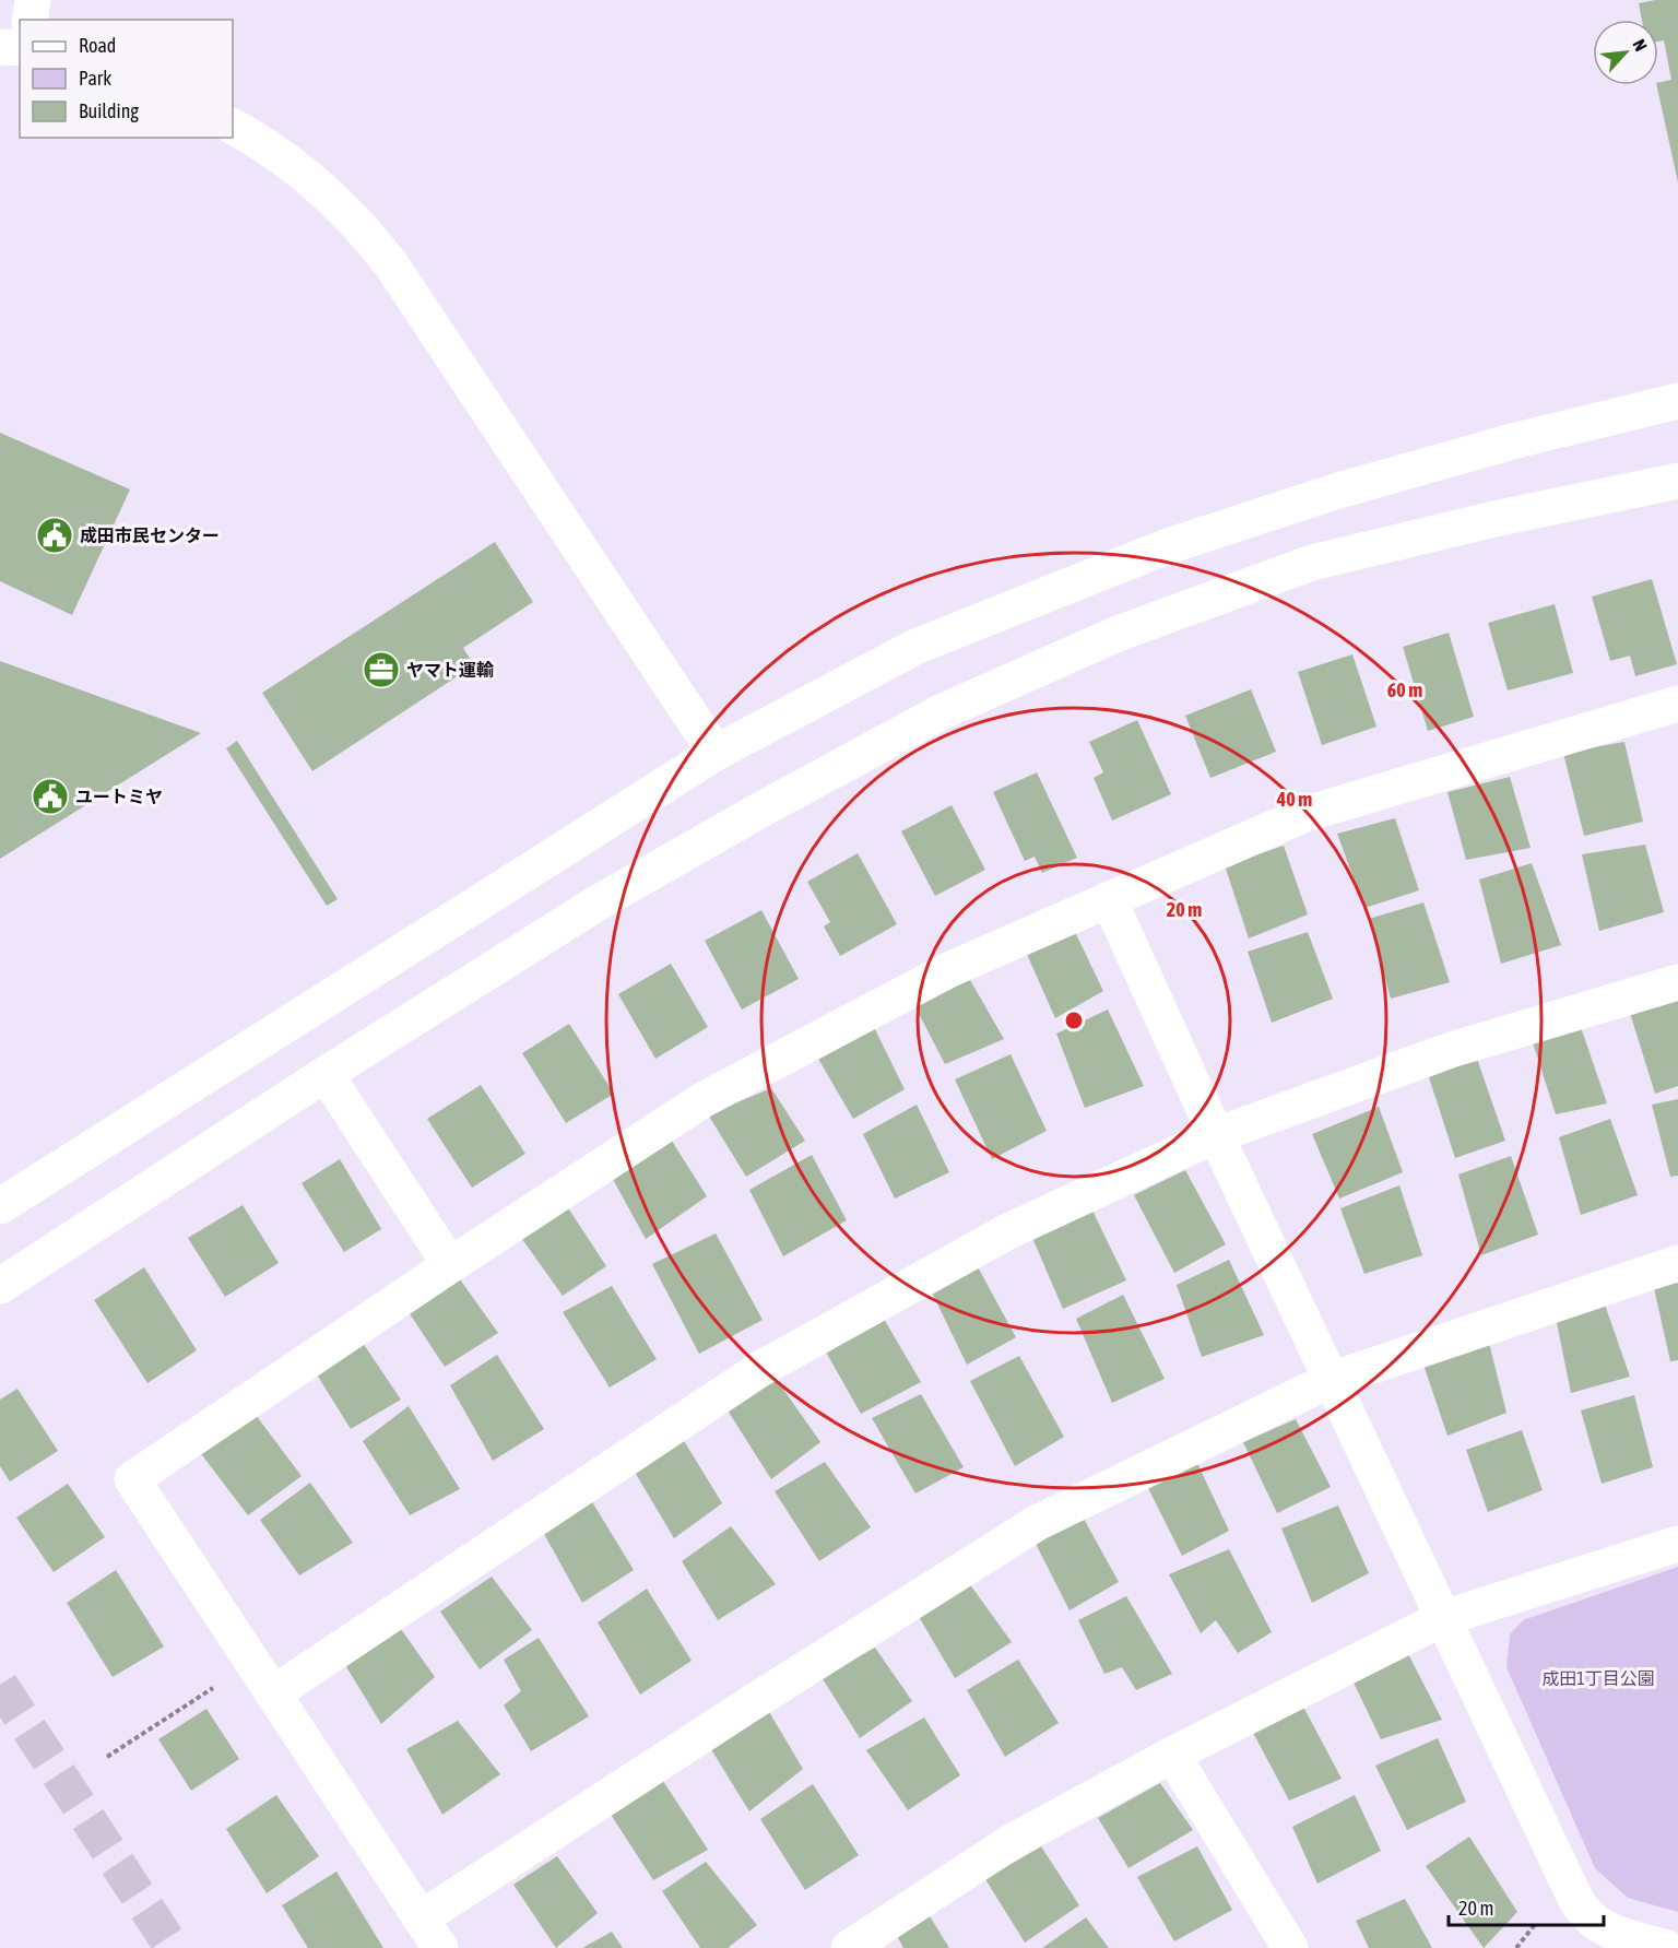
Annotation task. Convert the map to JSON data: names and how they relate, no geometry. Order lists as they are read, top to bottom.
{
  "parks": ["成田1丁目公園"],
  "places": {
    "public building": ["成田市民センター", "ユートミヤ"],
    "office": ["ヤマト運輸"]
  },
  "legend": ["Road", "Park", "Building"],
  "scale_bar": "20 m",
  "north": "top right",
  "rings": ["60 m", "40 m", "20 m"]
}
